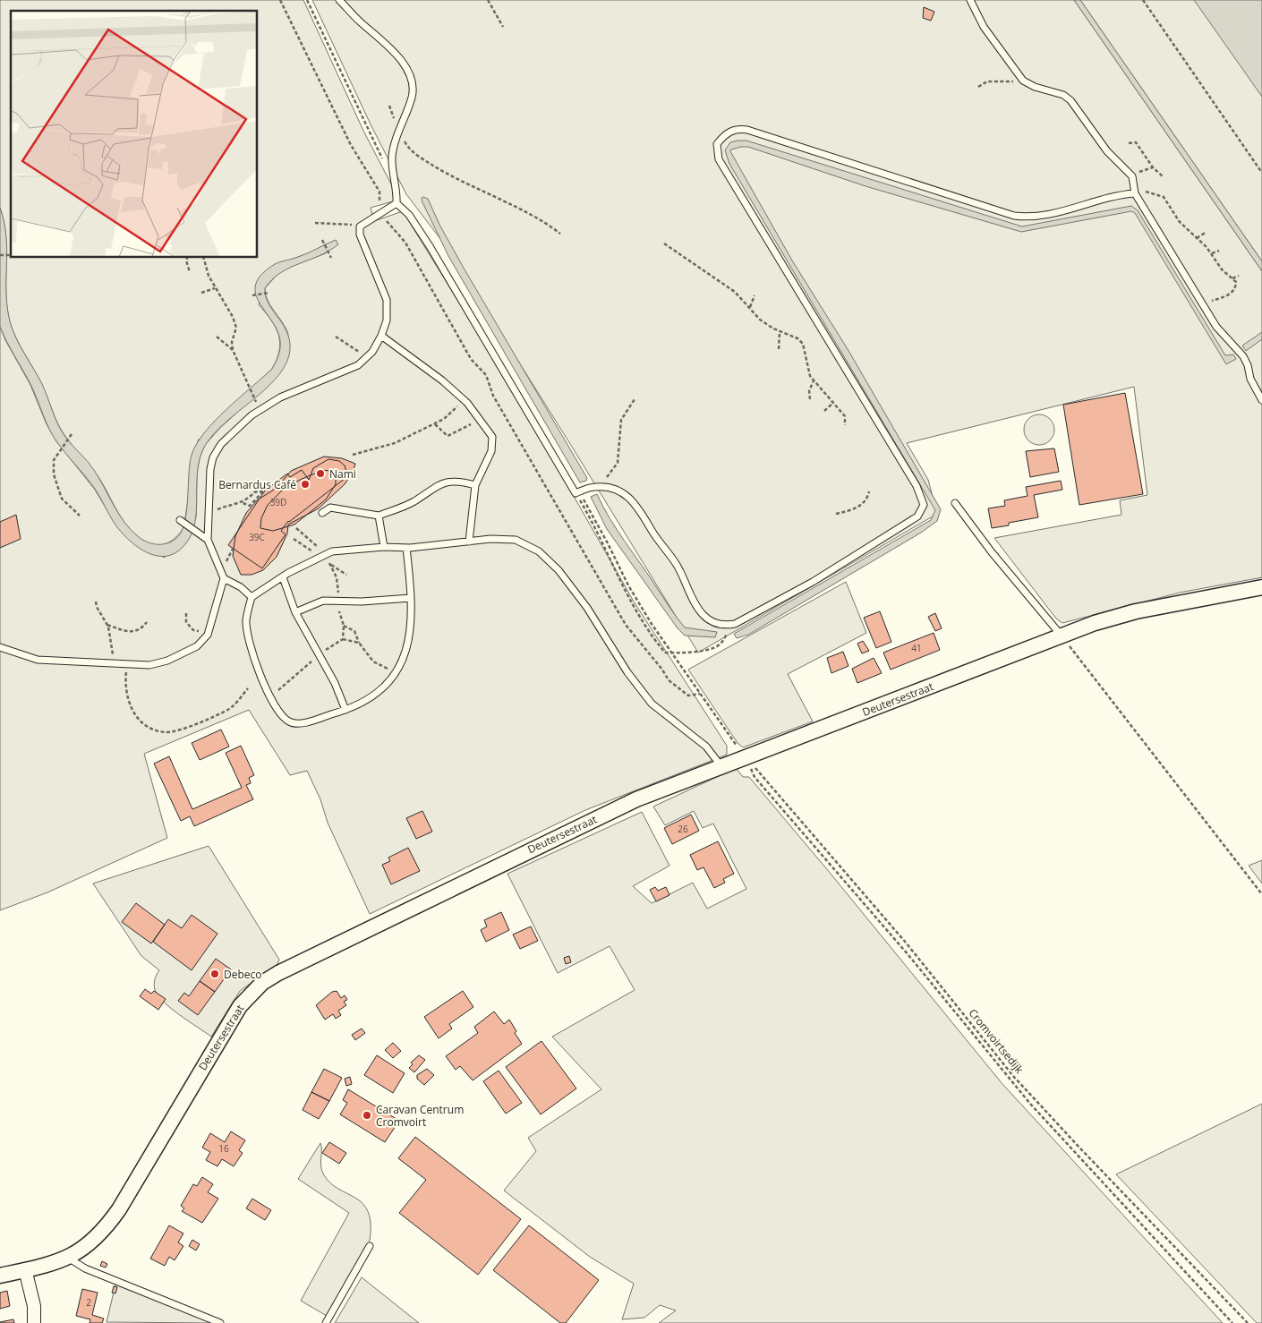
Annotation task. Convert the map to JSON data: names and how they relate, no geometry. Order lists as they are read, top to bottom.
{
  "streets": {
    "street": ["Deutersestraat"],
    "path": ["Cromvoirtsedijk"]
  },
  "crossings": [
    ["Deutersestraat", "Cromvoirtsedijk"]
  ],
  "places": [
    "Nami",
    "Bernardus Café",
    "Debeco",
    "Caravan Centrum Cromvoirt"
  ],
  "house_numbers": [
    "39D",
    "39C",
    "41",
    "26",
    "16",
    "2"
  ]
}
